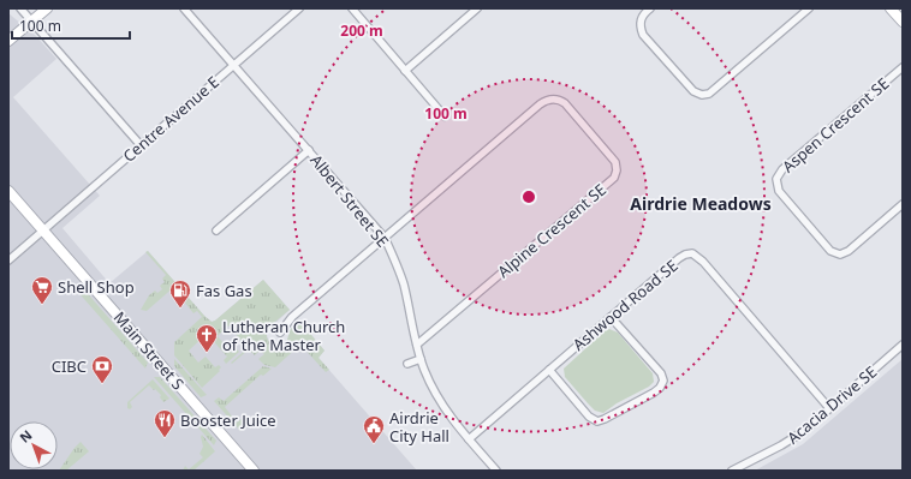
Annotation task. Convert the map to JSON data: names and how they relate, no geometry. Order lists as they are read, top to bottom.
{
  "streets": {
    "main road": ["Main Street S"],
    "street": [
      "Centre Avenue E",
      "Aspen Crescent SE",
      "Albert Street SE",
      "Alpine Crescent SE",
      "Ashwood Road SE",
      "Acacia Drive SE"
    ]
  },
  "crossings": [
    ["Centre Avenue E", "Albert Street SE"],
    ["Centre Avenue E", "Main Street S"],
    ["Albert Street SE", "Alpine Crescent SE"],
    ["Albert Street SE", "Ashwood Road SE"],
    ["Ashwood Road SE", "Acacia Drive SE"]
  ],
  "districts": ["Airdrie Meadows"],
  "places": {
    "supermarket": ["Shell Shop"],
    "fuel station": ["Fas Gas"],
    "church": ["Lutheran Church of the Master"],
    "bank": ["CIBC"],
    "restaurant": ["Booster Juice"],
    "public building": ["Airdrie City Hall"]
  },
  "scale_bar": "100 m",
  "north": "top left",
  "rings": ["200 m", "100 m"]
}
